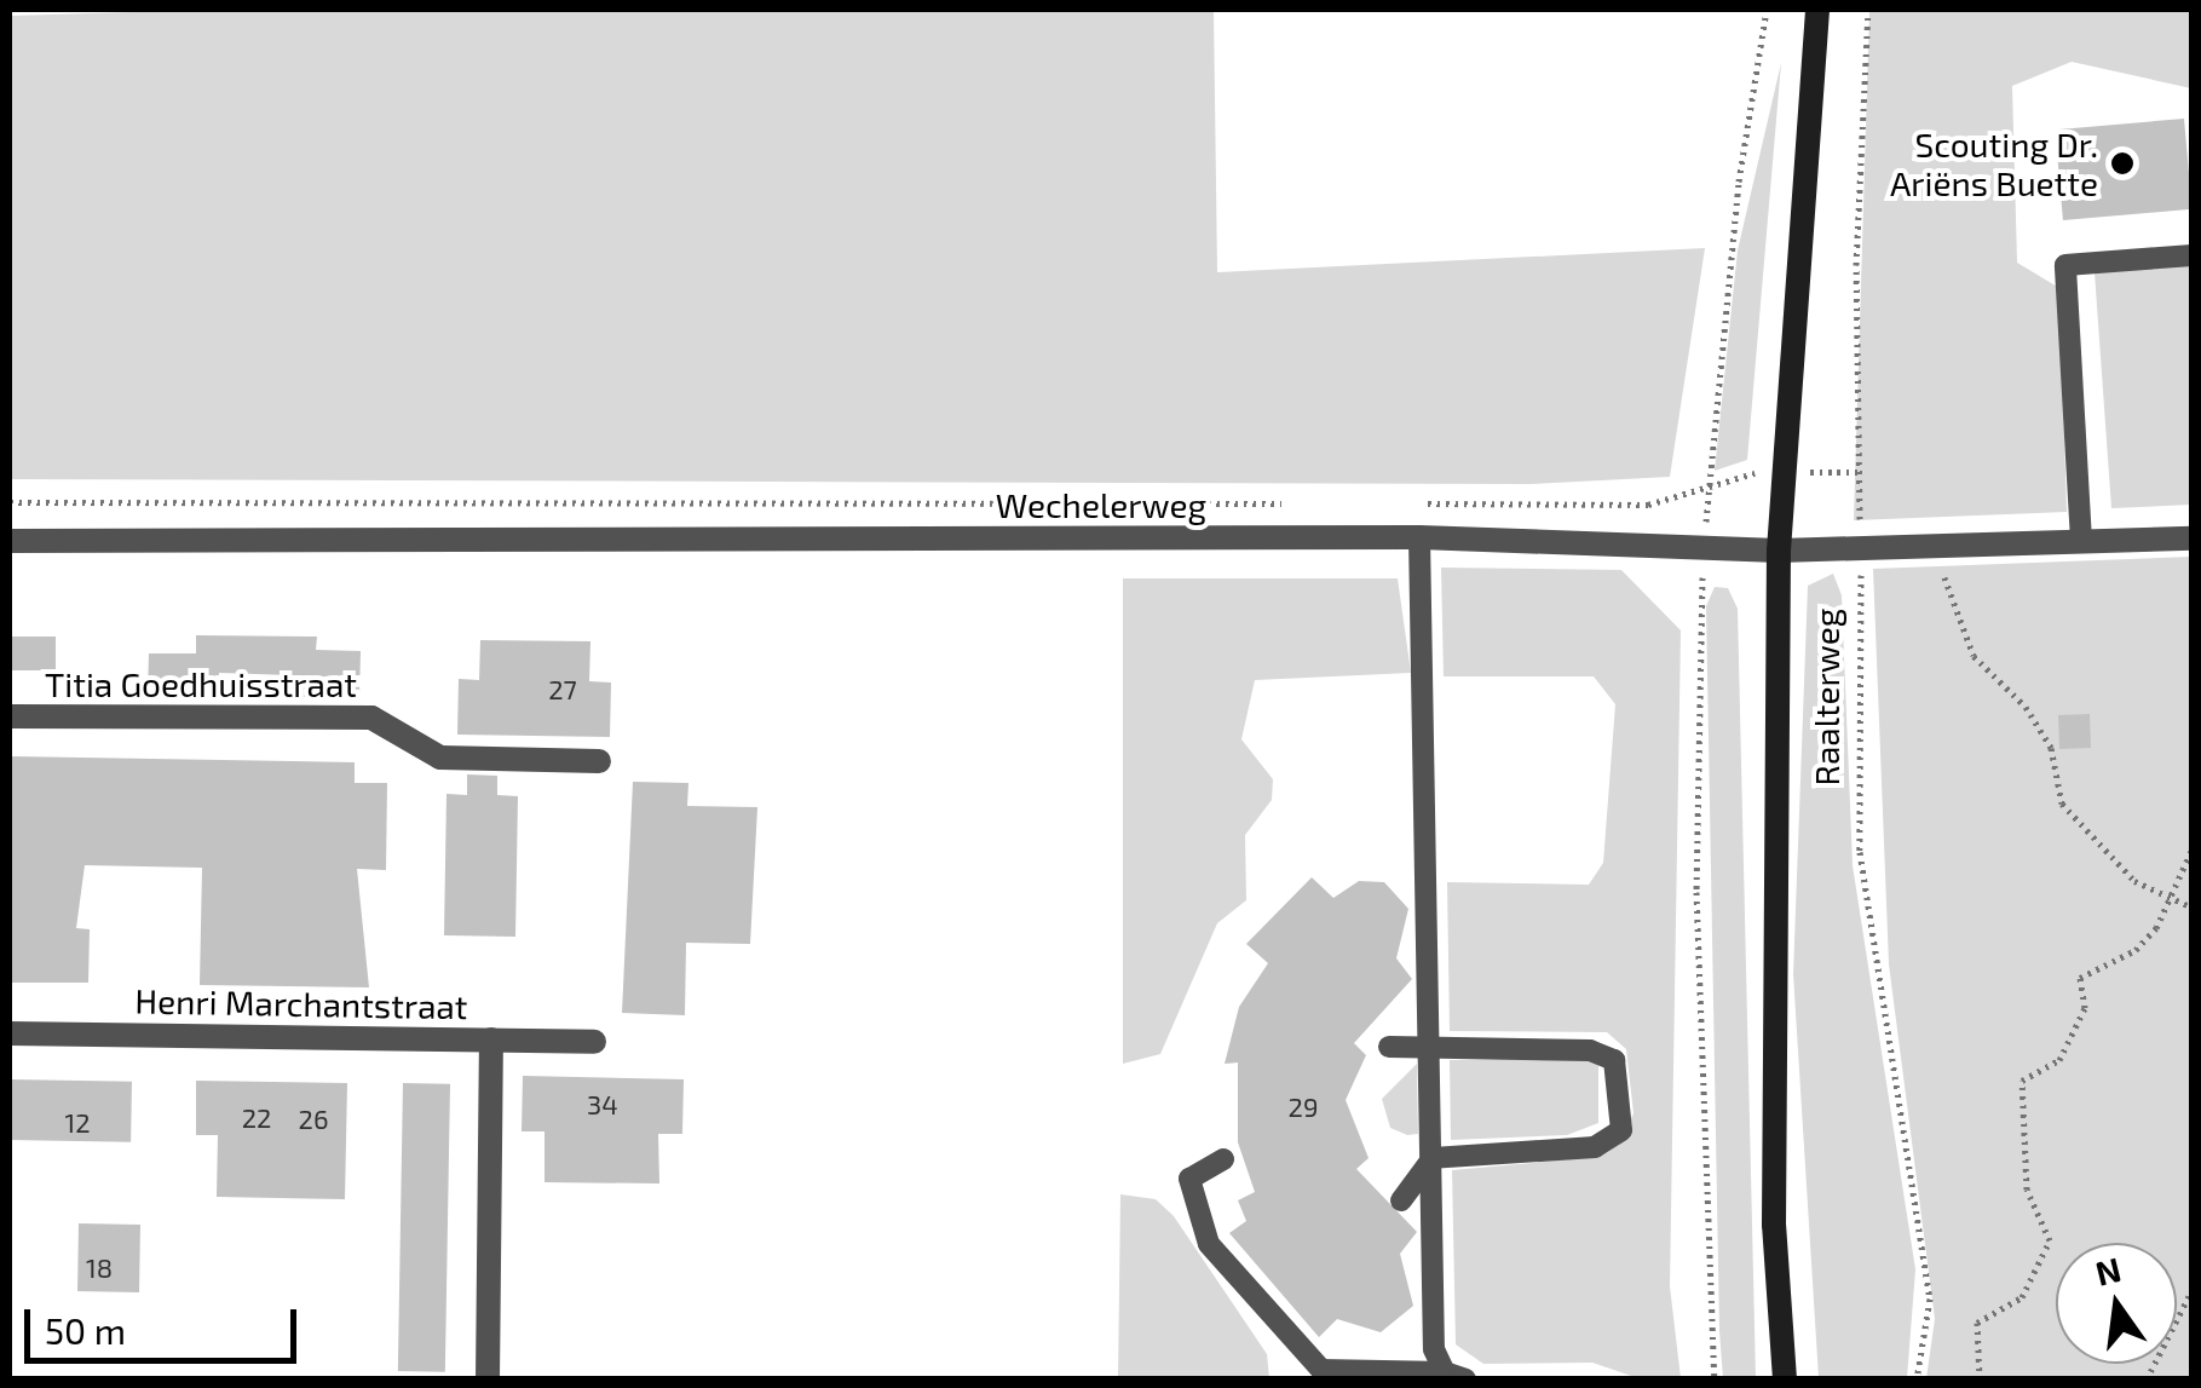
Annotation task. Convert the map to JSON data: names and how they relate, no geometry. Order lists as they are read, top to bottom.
{
  "streets": {
    "main road": ["Raalterweg"],
    "street": ["Wechelerweg", "Titia Goedhuisstraat", "Henri Marchantstraat"]
  },
  "crossings": [
    ["Wechelerweg", "Raalterweg"]
  ],
  "places": ["Scouting Dr. Ariëns Buette"],
  "house_numbers": [
    "27",
    "34",
    "29",
    "22",
    "26",
    "12",
    "18"
  ],
  "scale_bar": "50 m",
  "north": "top"
}
